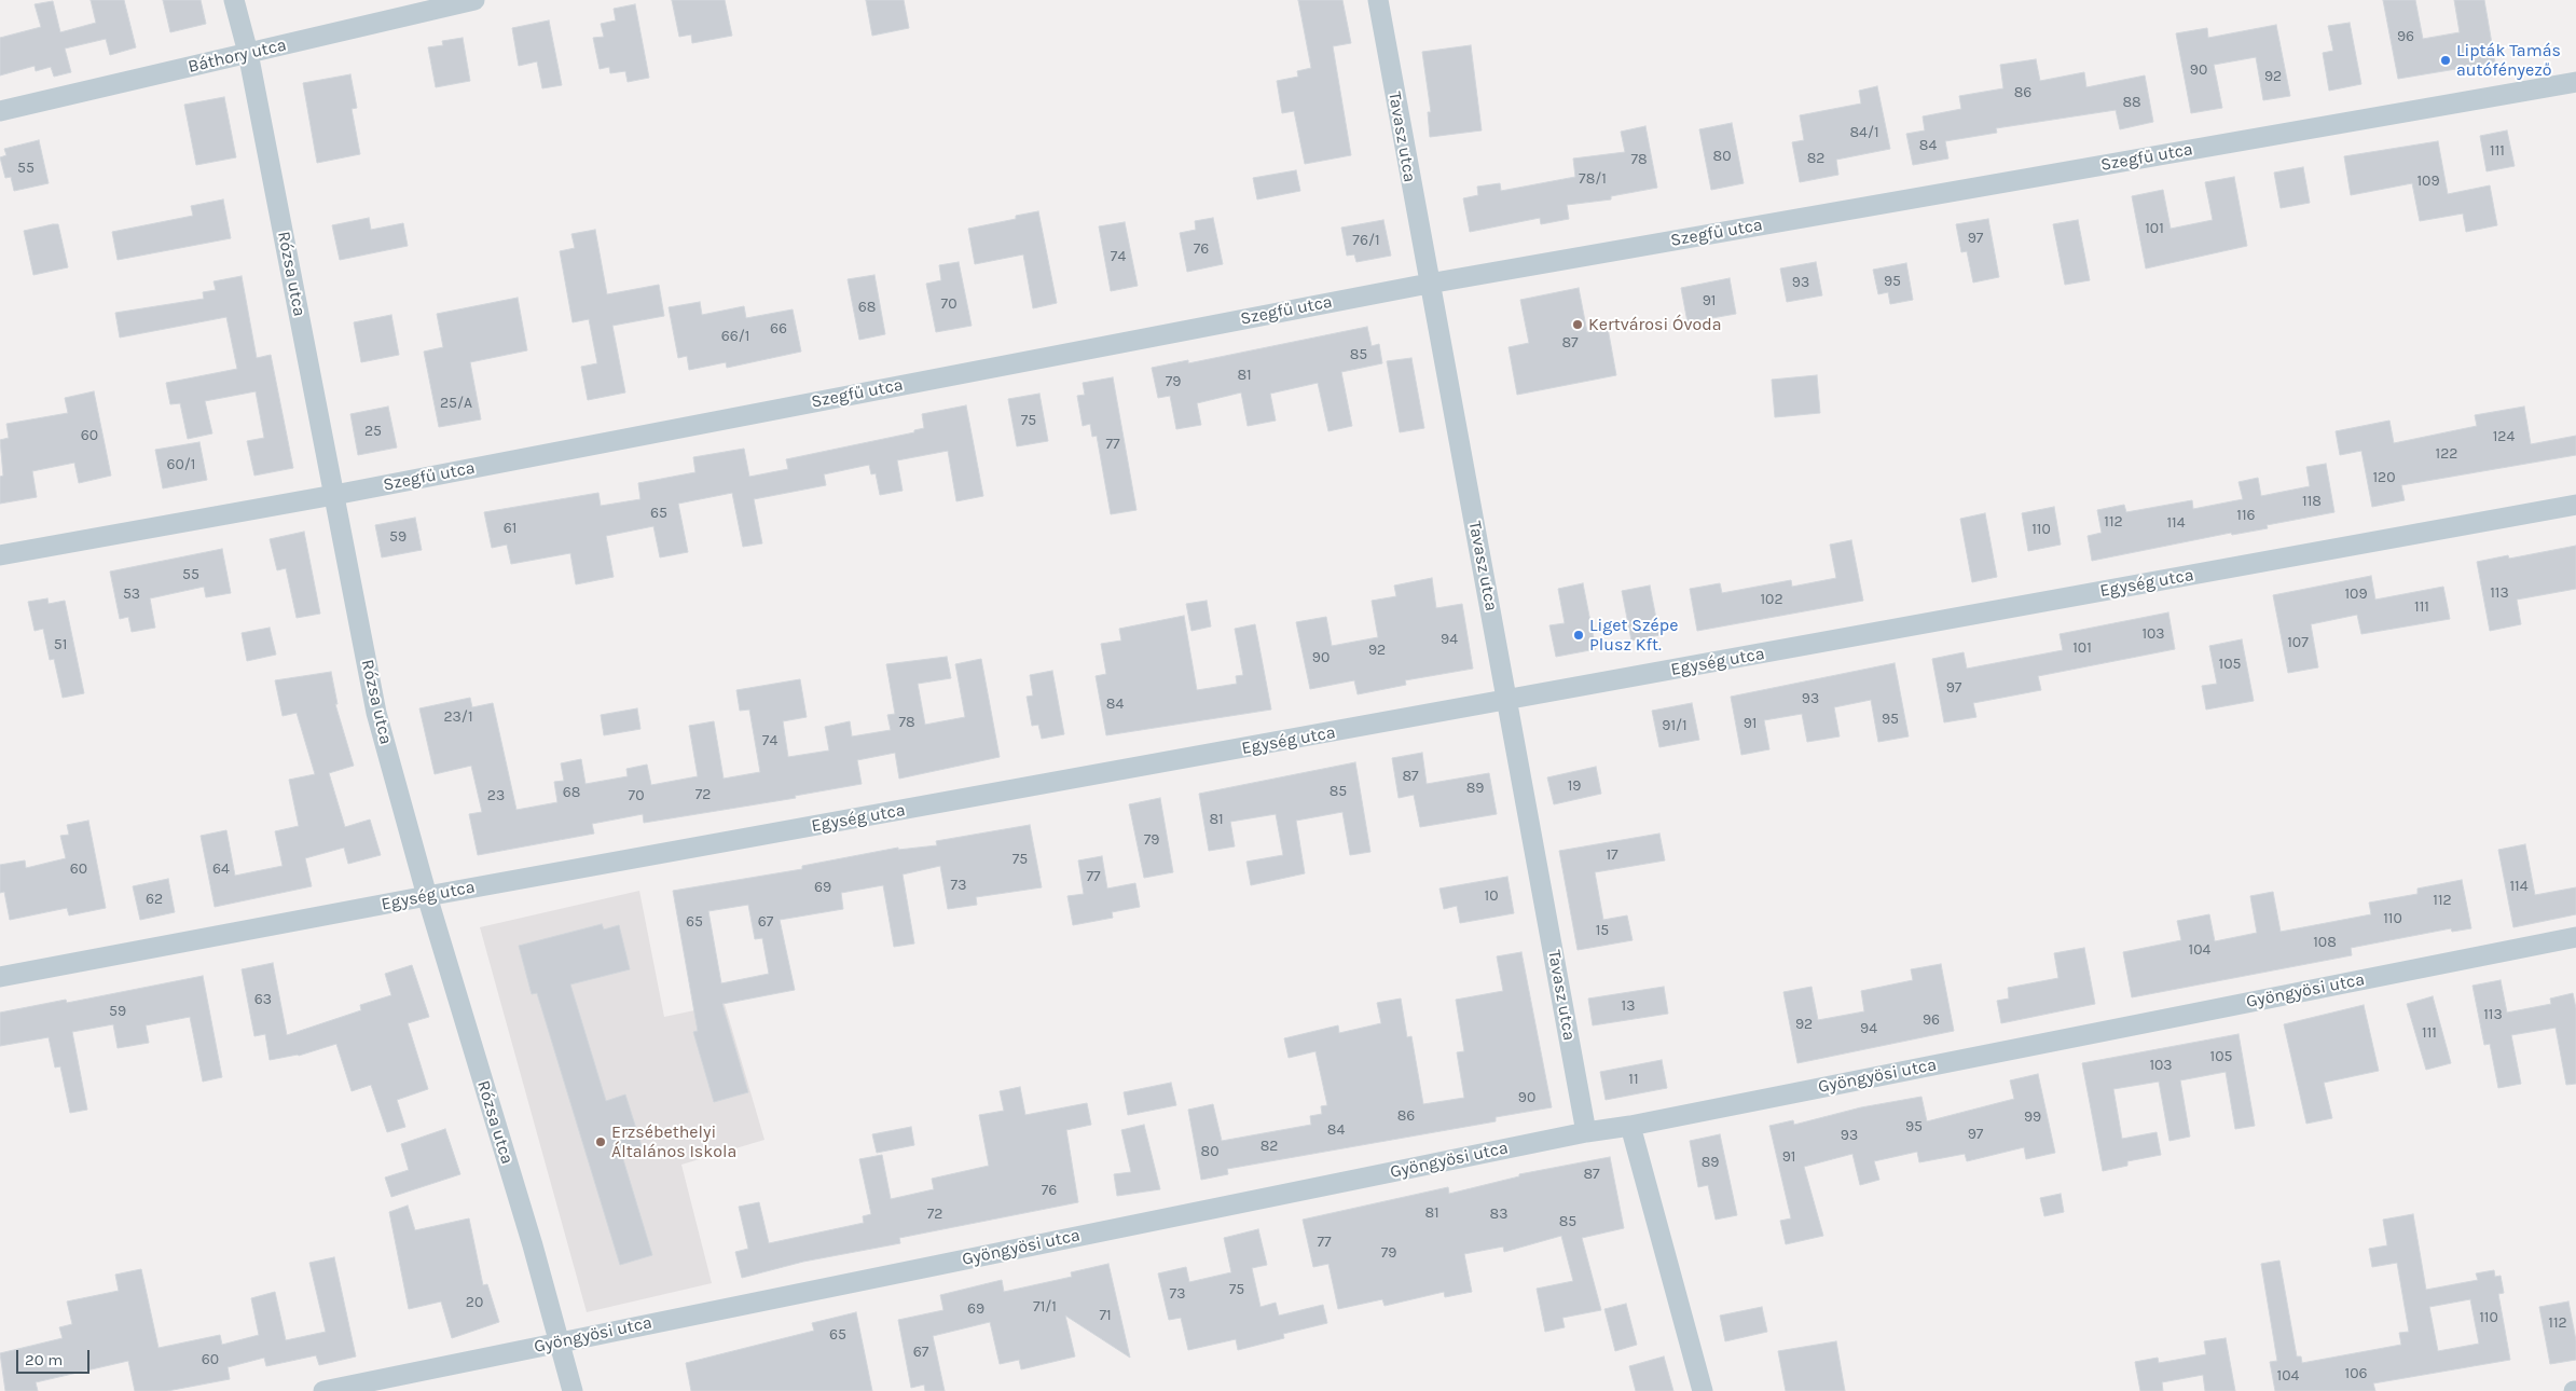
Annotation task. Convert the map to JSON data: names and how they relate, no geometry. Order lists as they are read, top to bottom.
{
  "streets": {
    "street": [
      "Báthory utca",
      "Tavasz utca",
      "Szegfű utca",
      "Rózsa utca",
      "Egység utca",
      "Gyöngyösi utca"
    ]
  },
  "crossings": [
    ["Báthory utca", "Rózsa utca"],
    ["Tavasz utca", "Szegfű utca"],
    ["Tavasz utca", "Egység utca"],
    ["Tavasz utca", "Gyöngyösi utca"],
    ["Szegfű utca", "Rózsa utca"],
    ["Rózsa utca", "Egység utca"],
    ["Rózsa utca", "Gyöngyösi utca"]
  ],
  "places": [
    "Lipták Tamás autófényező",
    "Kertvárosi Óvoda",
    "Liget Szépe Plusz Kft.",
    "Erzsébethelyi Általános Iskola"
  ],
  "house_numbers": [
    "96",
    "90",
    "92",
    "86",
    "88",
    "84/1",
    "84",
    "111",
    "80",
    "82",
    "78",
    "55",
    "78/1",
    "109",
    "101",
    "97",
    "76/1",
    "76",
    "74",
    "95",
    "93",
    "91",
    "70",
    "68",
    "66",
    "66/1",
    "87",
    "85",
    "81",
    "79",
    "25/A",
    "75",
    "25",
    "60",
    "124",
    "77",
    "122",
    "60/1",
    "120",
    "118",
    "65",
    "116",
    "112",
    "114",
    "61",
    "110",
    "59",
    "55",
    "113",
    "53",
    "109",
    "102",
    "111",
    "103",
    "94",
    "107",
    "51",
    "101",
    "92",
    "90",
    "105",
    "97",
    "93",
    "84",
    "23/1",
    "95",
    "78",
    "91",
    "91/1",
    "74",
    "87",
    "19",
    "89",
    "85",
    "68",
    "72",
    "23",
    "70",
    "81",
    "79",
    "17",
    "75",
    "60",
    "64",
    "77",
    "73",
    "114",
    "69",
    "10",
    "62",
    "112",
    "110",
    "65",
    "67",
    "15",
    "108",
    "104",
    "63",
    "13",
    "59",
    "113",
    "96",
    "92",
    "94",
    "111",
    "105",
    "103",
    "11",
    "90",
    "86",
    "99",
    "95",
    "84",
    "97",
    "93",
    "82",
    "80",
    "91",
    "89",
    "87",
    "76",
    "81",
    "72",
    "83",
    "85",
    "77",
    "79",
    "75",
    "73",
    "20",
    "71/1",
    "69",
    "71",
    "110",
    "112",
    "65",
    "67",
    "60",
    "106",
    "104"
  ],
  "scale_bar": "20 m"
}
